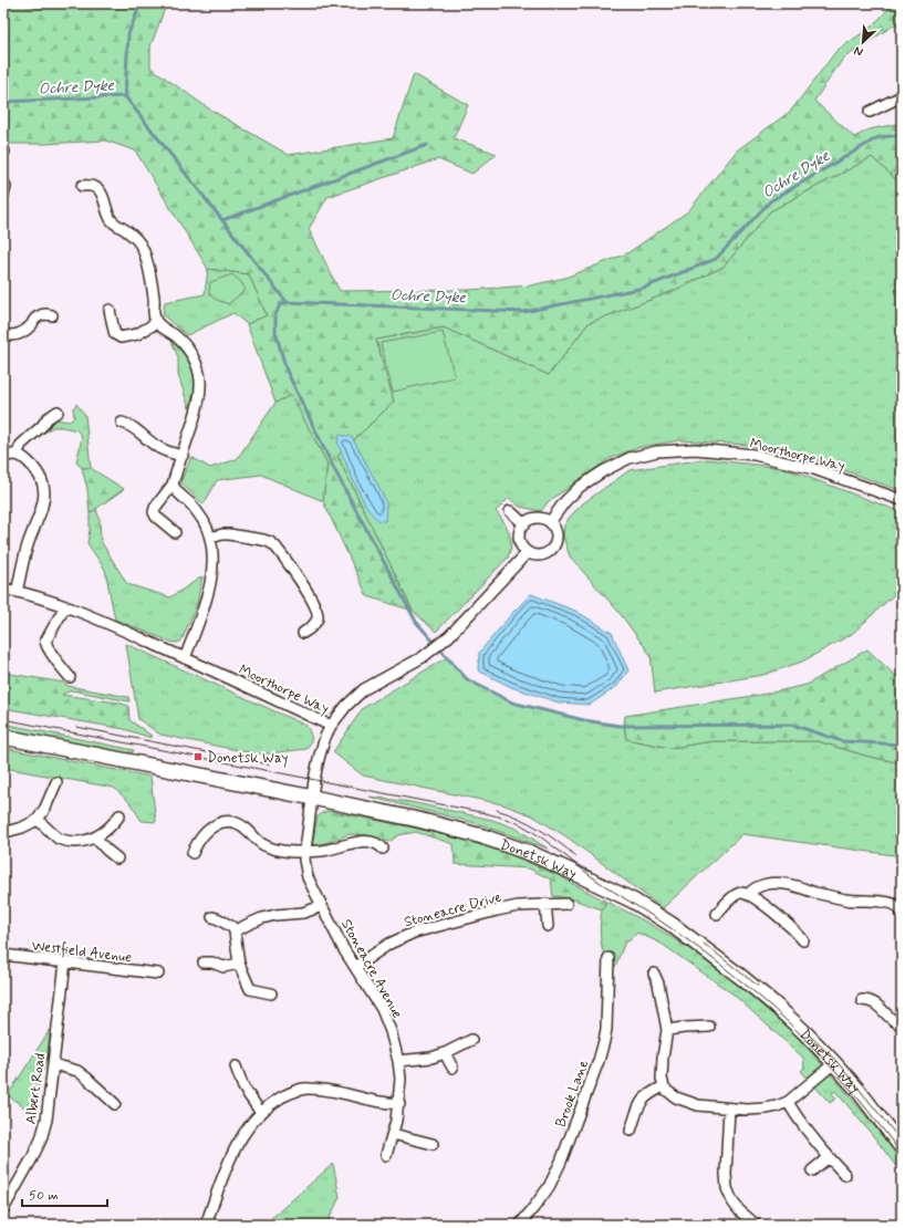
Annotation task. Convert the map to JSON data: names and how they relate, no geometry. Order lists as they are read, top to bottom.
{
  "streets": {
    "street": [
      "Moorthorpe Way",
      "Donetsk Way",
      "Stoneacre Drive",
      "Westfield Avenue",
      "Stoneacre Avenue",
      "Albert Road",
      "Brook Lane"
    ]
  },
  "crossings": [
    ["Moorthorpe Way", "Stoneacre Avenue"],
    ["Donetsk Way", "Stoneacre Avenue"],
    ["Stoneacre Drive", "Stoneacre Avenue"],
    ["Westfield Avenue", "Albert Road"]
  ],
  "water": ["Ochre Dyke"],
  "places": {
    "transit": ["Donetsk Way"]
  },
  "scale_bar": "50 m",
  "north": "bottom left"
}
